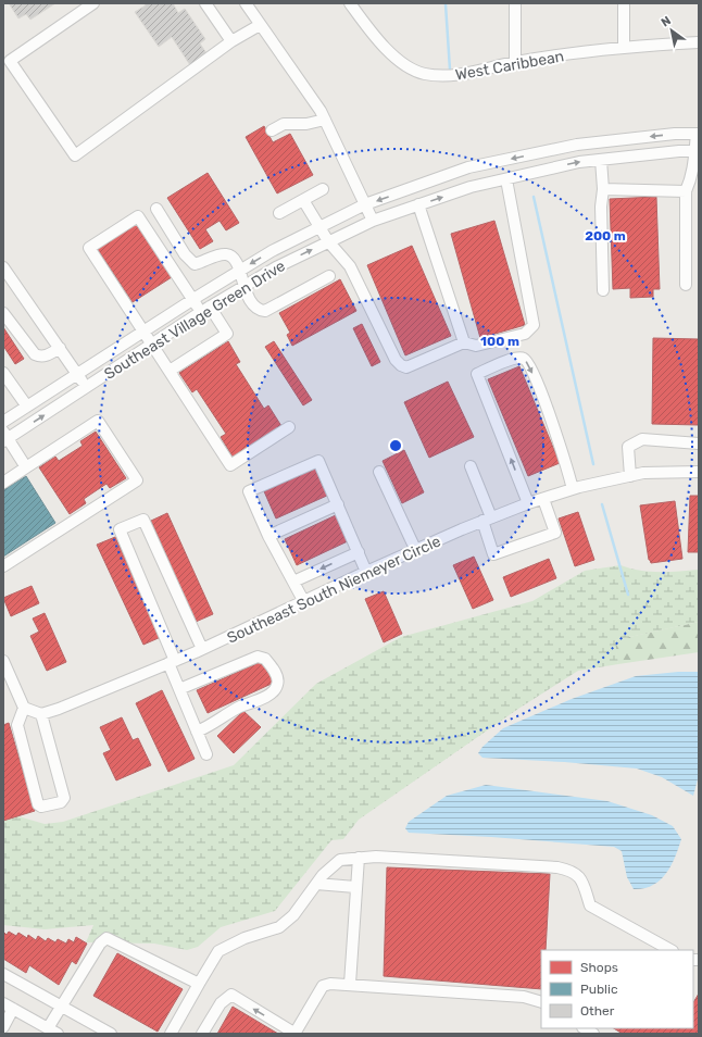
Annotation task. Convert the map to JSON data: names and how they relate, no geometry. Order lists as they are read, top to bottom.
{
  "streets": {
    "street": ["West Caribbean", "Southeast Village Green Drive", "Southeast South Niemeyer Circle"]
  },
  "legend": ["Shops", "Public", "Other"],
  "north": "top left",
  "rings": ["200 m", "100 m"]
}
